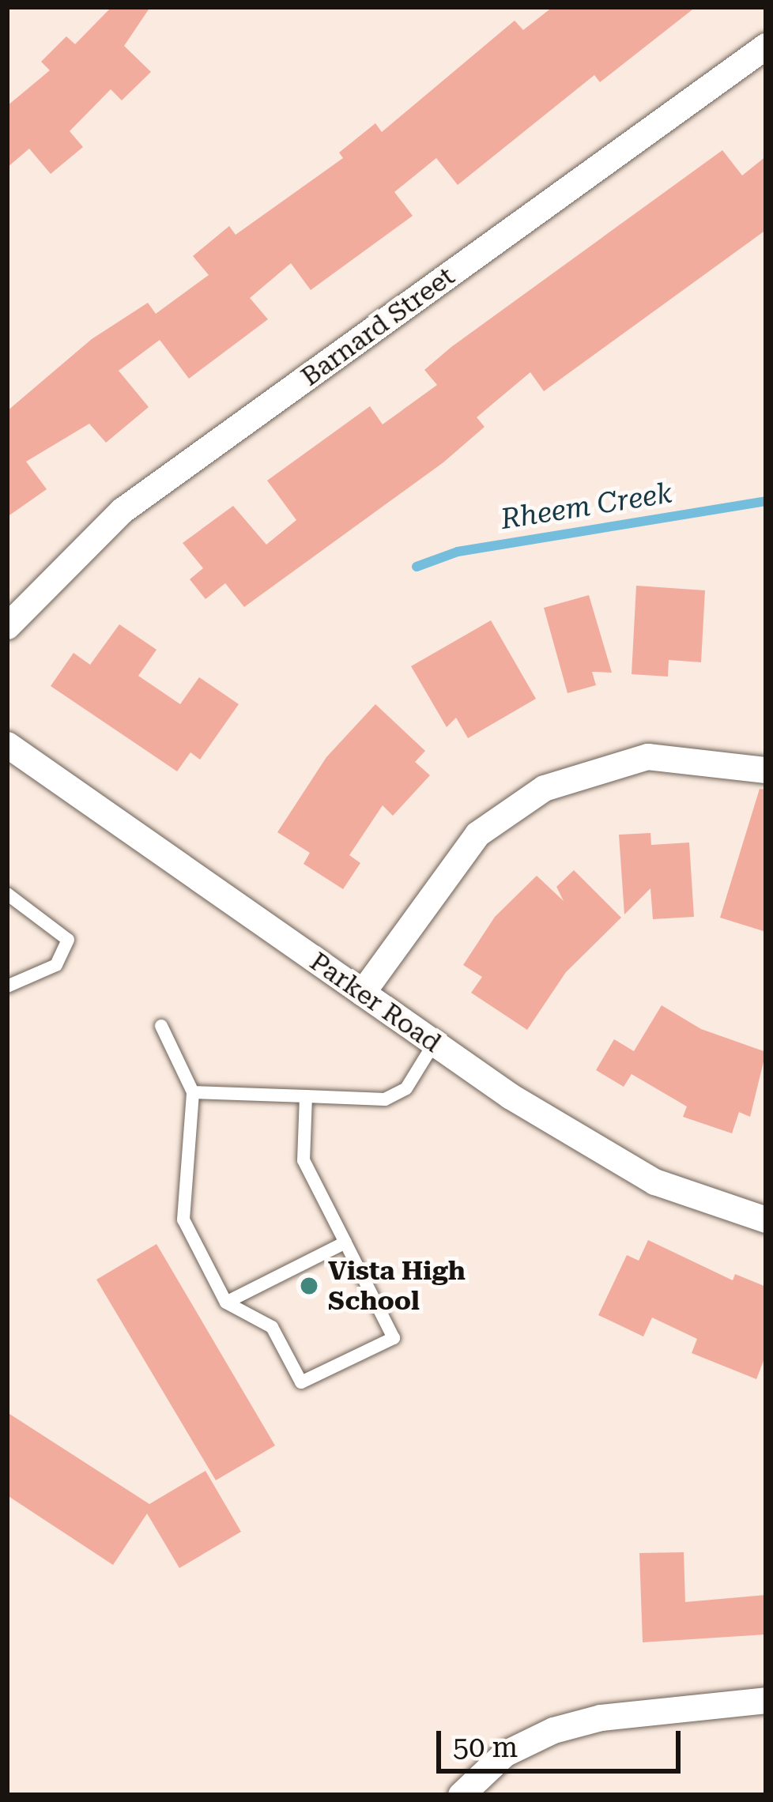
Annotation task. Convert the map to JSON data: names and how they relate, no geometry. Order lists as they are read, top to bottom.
{
  "streets": {
    "street": ["Barnard Street", "Parker Road"]
  },
  "water": ["Rheem Creek"],
  "places": ["Vista High School"],
  "scale_bar": "50 m"
}
